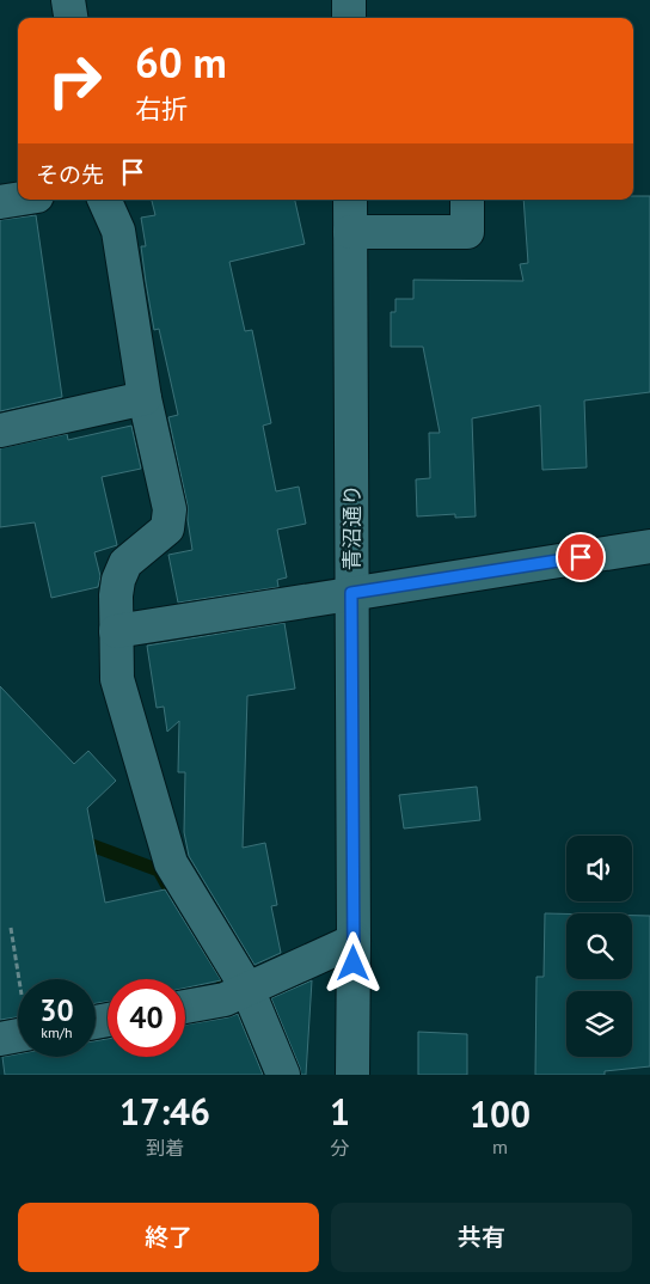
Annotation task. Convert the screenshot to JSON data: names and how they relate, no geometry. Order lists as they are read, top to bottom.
{
  "streets": {
    "street": ["青沼通り"]
  },
  "page": {
    "turn": ["60 m", "右折"],
    "then": "その先",
    "speed": "30 km/h",
    "limit": "40",
    "eta": [
      "17:46",
      "到着",
      "1",
      "分",
      "100",
      "m"
    ],
    "buttons": ["終了", "共有"]
  }
}
